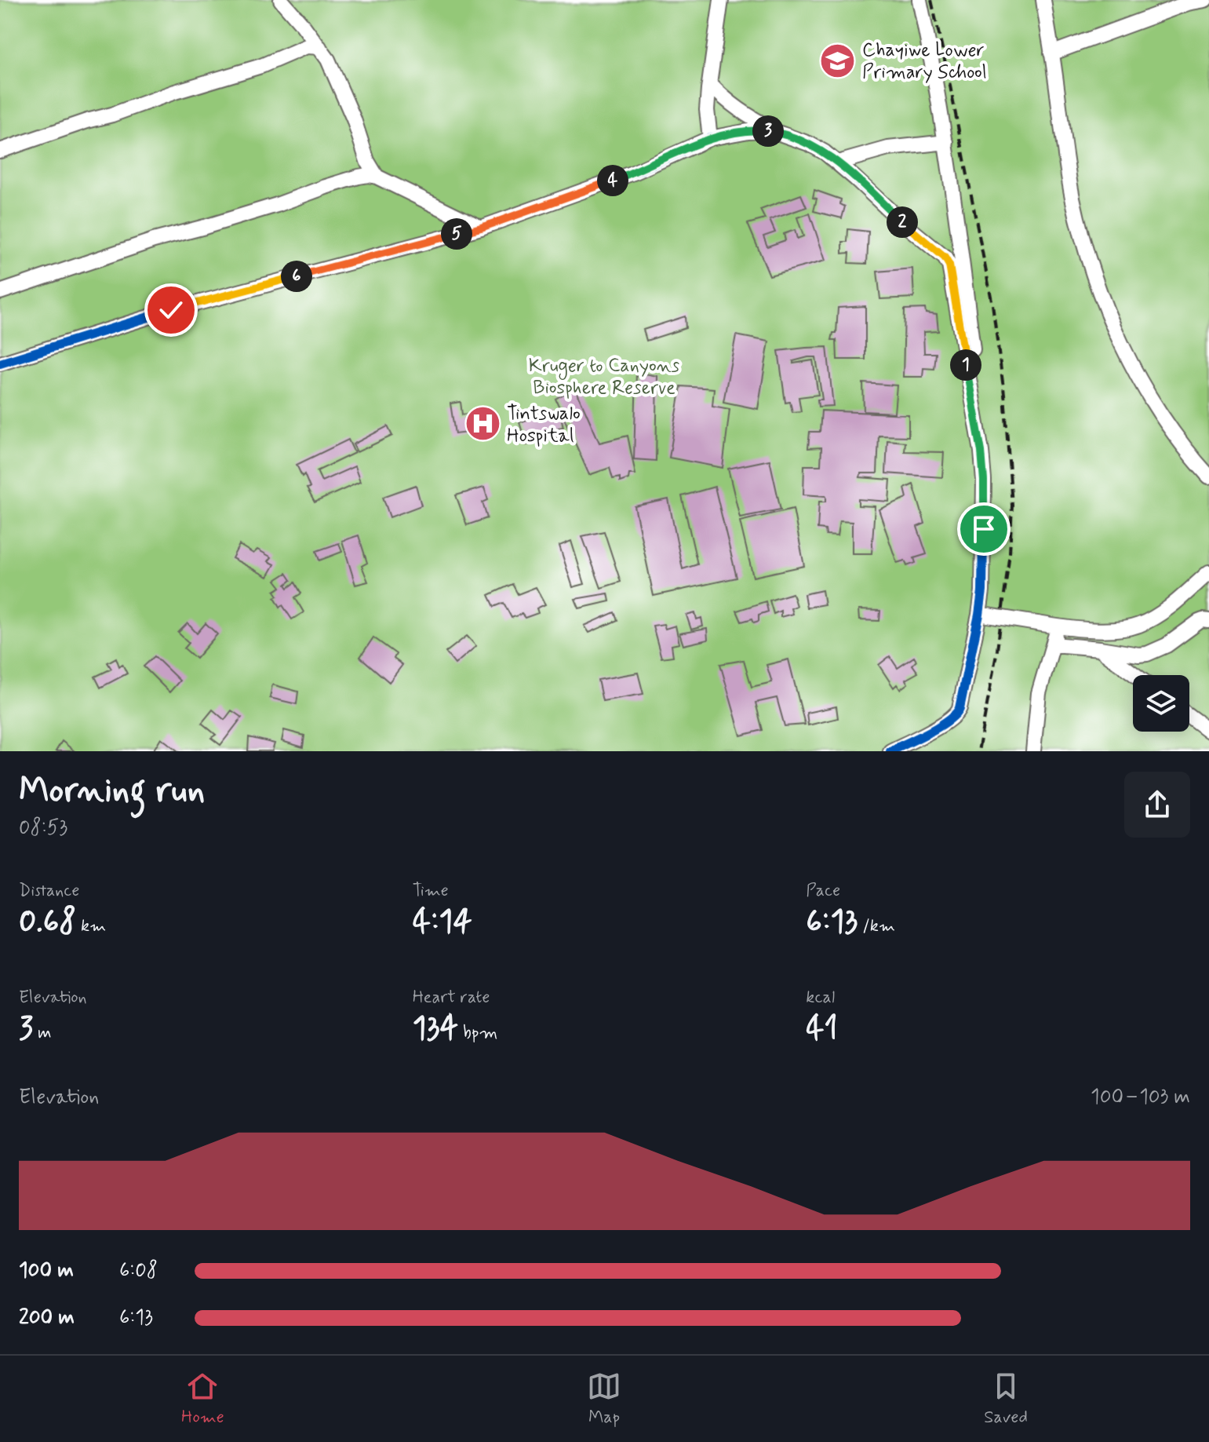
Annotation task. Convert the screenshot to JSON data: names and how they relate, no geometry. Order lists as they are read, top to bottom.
{
  "parks": ["Kruger to Canyons Biosphere Reserve"],
  "places": {
    "school or university": ["Chayiwe Lower Primary School"],
    "hospital": ["Tintswalo Hospital"]
  },
  "page": {
    "pins": [
      "3",
      "4",
      "2",
      "5",
      "6",
      "1"
    ],
    "heading": ["Morning run", "08:53"],
    "stats": [
      ["Distance", "0.68 km"],
      ["Time", "4:14"],
      ["Pace", "6:13 /km"],
      ["Elevation", "3 m"],
      ["Heart rate", "134 bpm"],
      ["kcal", "41"]
    ],
    "chart": ["Elevation", "100–103 m"],
    "list": [
      {
        "name": "100 m",
        "note": "6:08"
      },
      {
        "name": "200 m",
        "note": "6:13"
      }
    ],
    "tabs": ["Home", "Map", "Saved"]
  }
}
